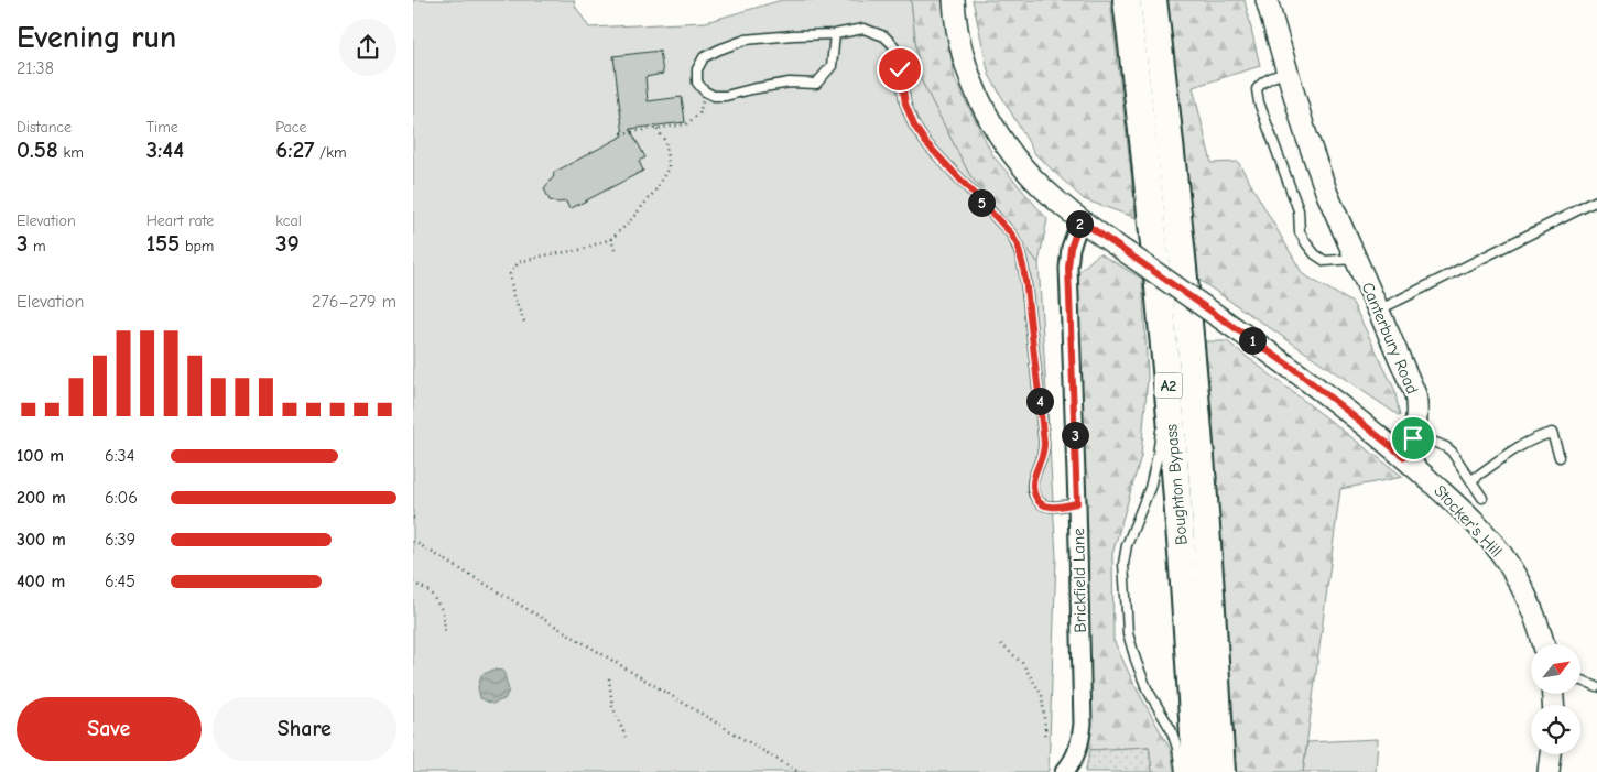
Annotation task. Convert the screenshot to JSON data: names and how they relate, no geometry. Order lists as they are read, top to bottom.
{
  "streets": {
    "highway": ["A2", "Boughton Bypass"],
    "street": ["Canterbury Road", "Stocker's Hill", "Brickfield Lane"]
  },
  "crossings": [
    ["Canterbury Road", "Stocker's Hill"]
  ],
  "north": "top right",
  "page": {
    "heading": ["Evening run", "21:38"],
    "stats": [
      ["Distance", "0.58 km"],
      ["Time", "3:44"],
      ["Pace", "6:27 /km"],
      ["Elevation", "3 m"],
      ["Heart rate", "155 bpm"],
      ["kcal", "39"]
    ],
    "pins": [
      "5",
      "2",
      "1",
      "4",
      "3"
    ],
    "chart": ["Elevation", "276–279 m"],
    "list": [
      {
        "name": "100 m",
        "note": "6:34"
      },
      {
        "name": "200 m",
        "note": "6:06"
      },
      {
        "name": "300 m",
        "note": "6:39"
      },
      {
        "name": "400 m",
        "note": "6:45"
      }
    ],
    "buttons": ["Save", "Share"]
  }
}
